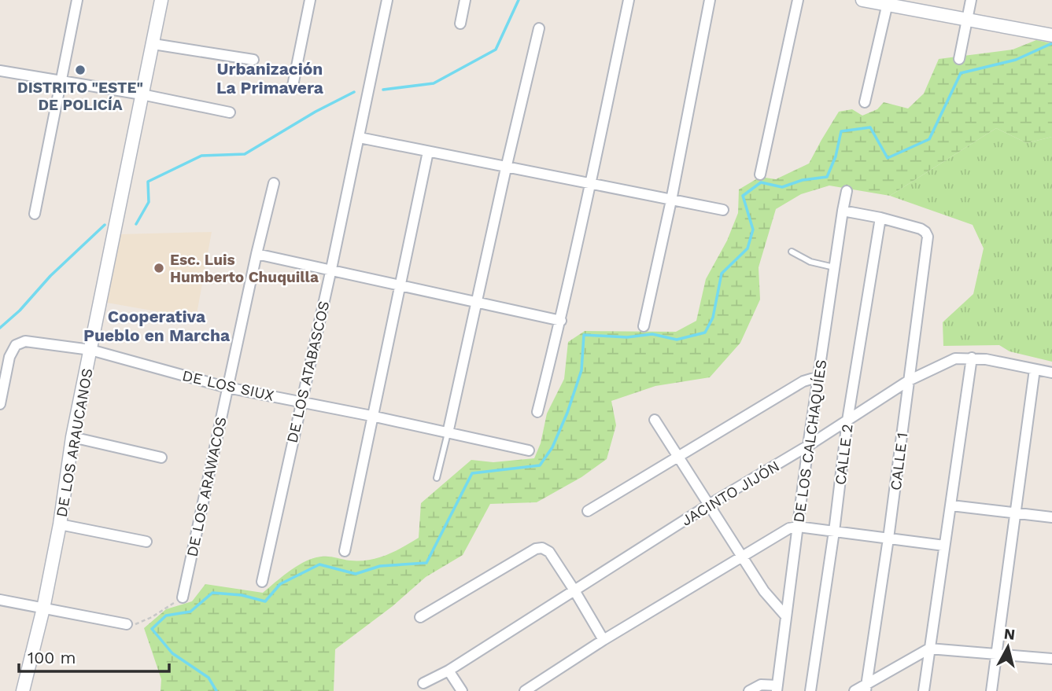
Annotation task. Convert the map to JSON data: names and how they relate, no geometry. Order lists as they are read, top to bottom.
{
  "streets": {
    "street": [
      "DE LOS ATABASCOS",
      "DE LOS SIUX",
      "DE LOS CALCHAQUÍES",
      "DE LOS ARAUCANOS",
      "CALLE 2",
      "CALLE 1",
      "DE LOS ARAWACOS",
      "JACINTO JIJÓN"
    ]
  },
  "crossings": [
    ["DE LOS ATABASCOS", "DE LOS SIUX"],
    ["DE LOS SIUX", "DE LOS ARAUCANOS"],
    ["DE LOS SIUX", "DE LOS ARAWACOS"],
    ["DE LOS CALCHAQUÍES", "JACINTO JIJÓN"],
    ["CALLE 2", "CALLE 1"],
    ["CALLE 2", "JACINTO JIJÓN"],
    ["CALLE 1", "JACINTO JIJÓN"]
  ],
  "districts": ["Urbanización La Primavera", "Cooperativa Pueblo en Marcha"],
  "places": ["DISTRITO \"ESTE\" DE POLICÍA", "Esc. Luis Humberto Chuquilla"],
  "scale_bar": "100 m",
  "north": "top"
}
